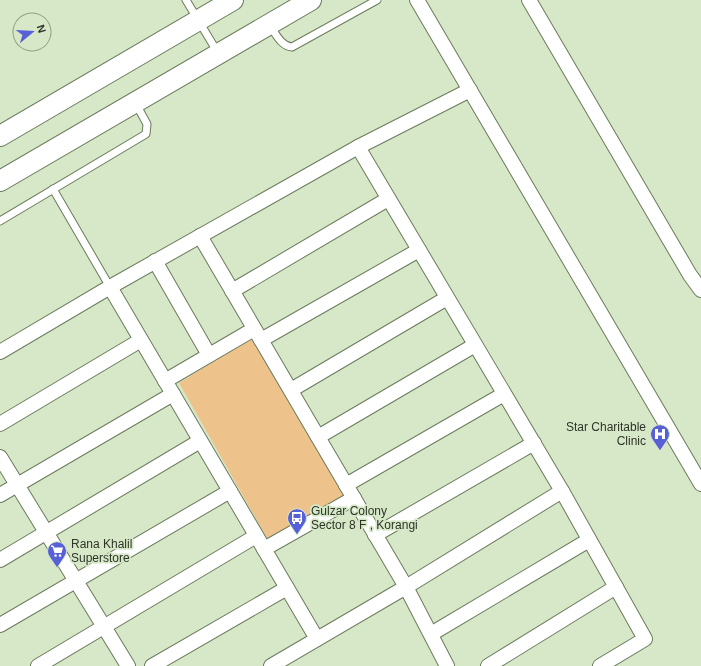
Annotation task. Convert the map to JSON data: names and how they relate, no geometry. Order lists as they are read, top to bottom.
{
  "places": {
    "hospital": ["Star Charitable Clinic"],
    "bus stop": ["Gulzar Colony Sector 8 F , Korangi"],
    "supermarket": ["Rana Khalil Superstore"]
  },
  "north": "right"
}
